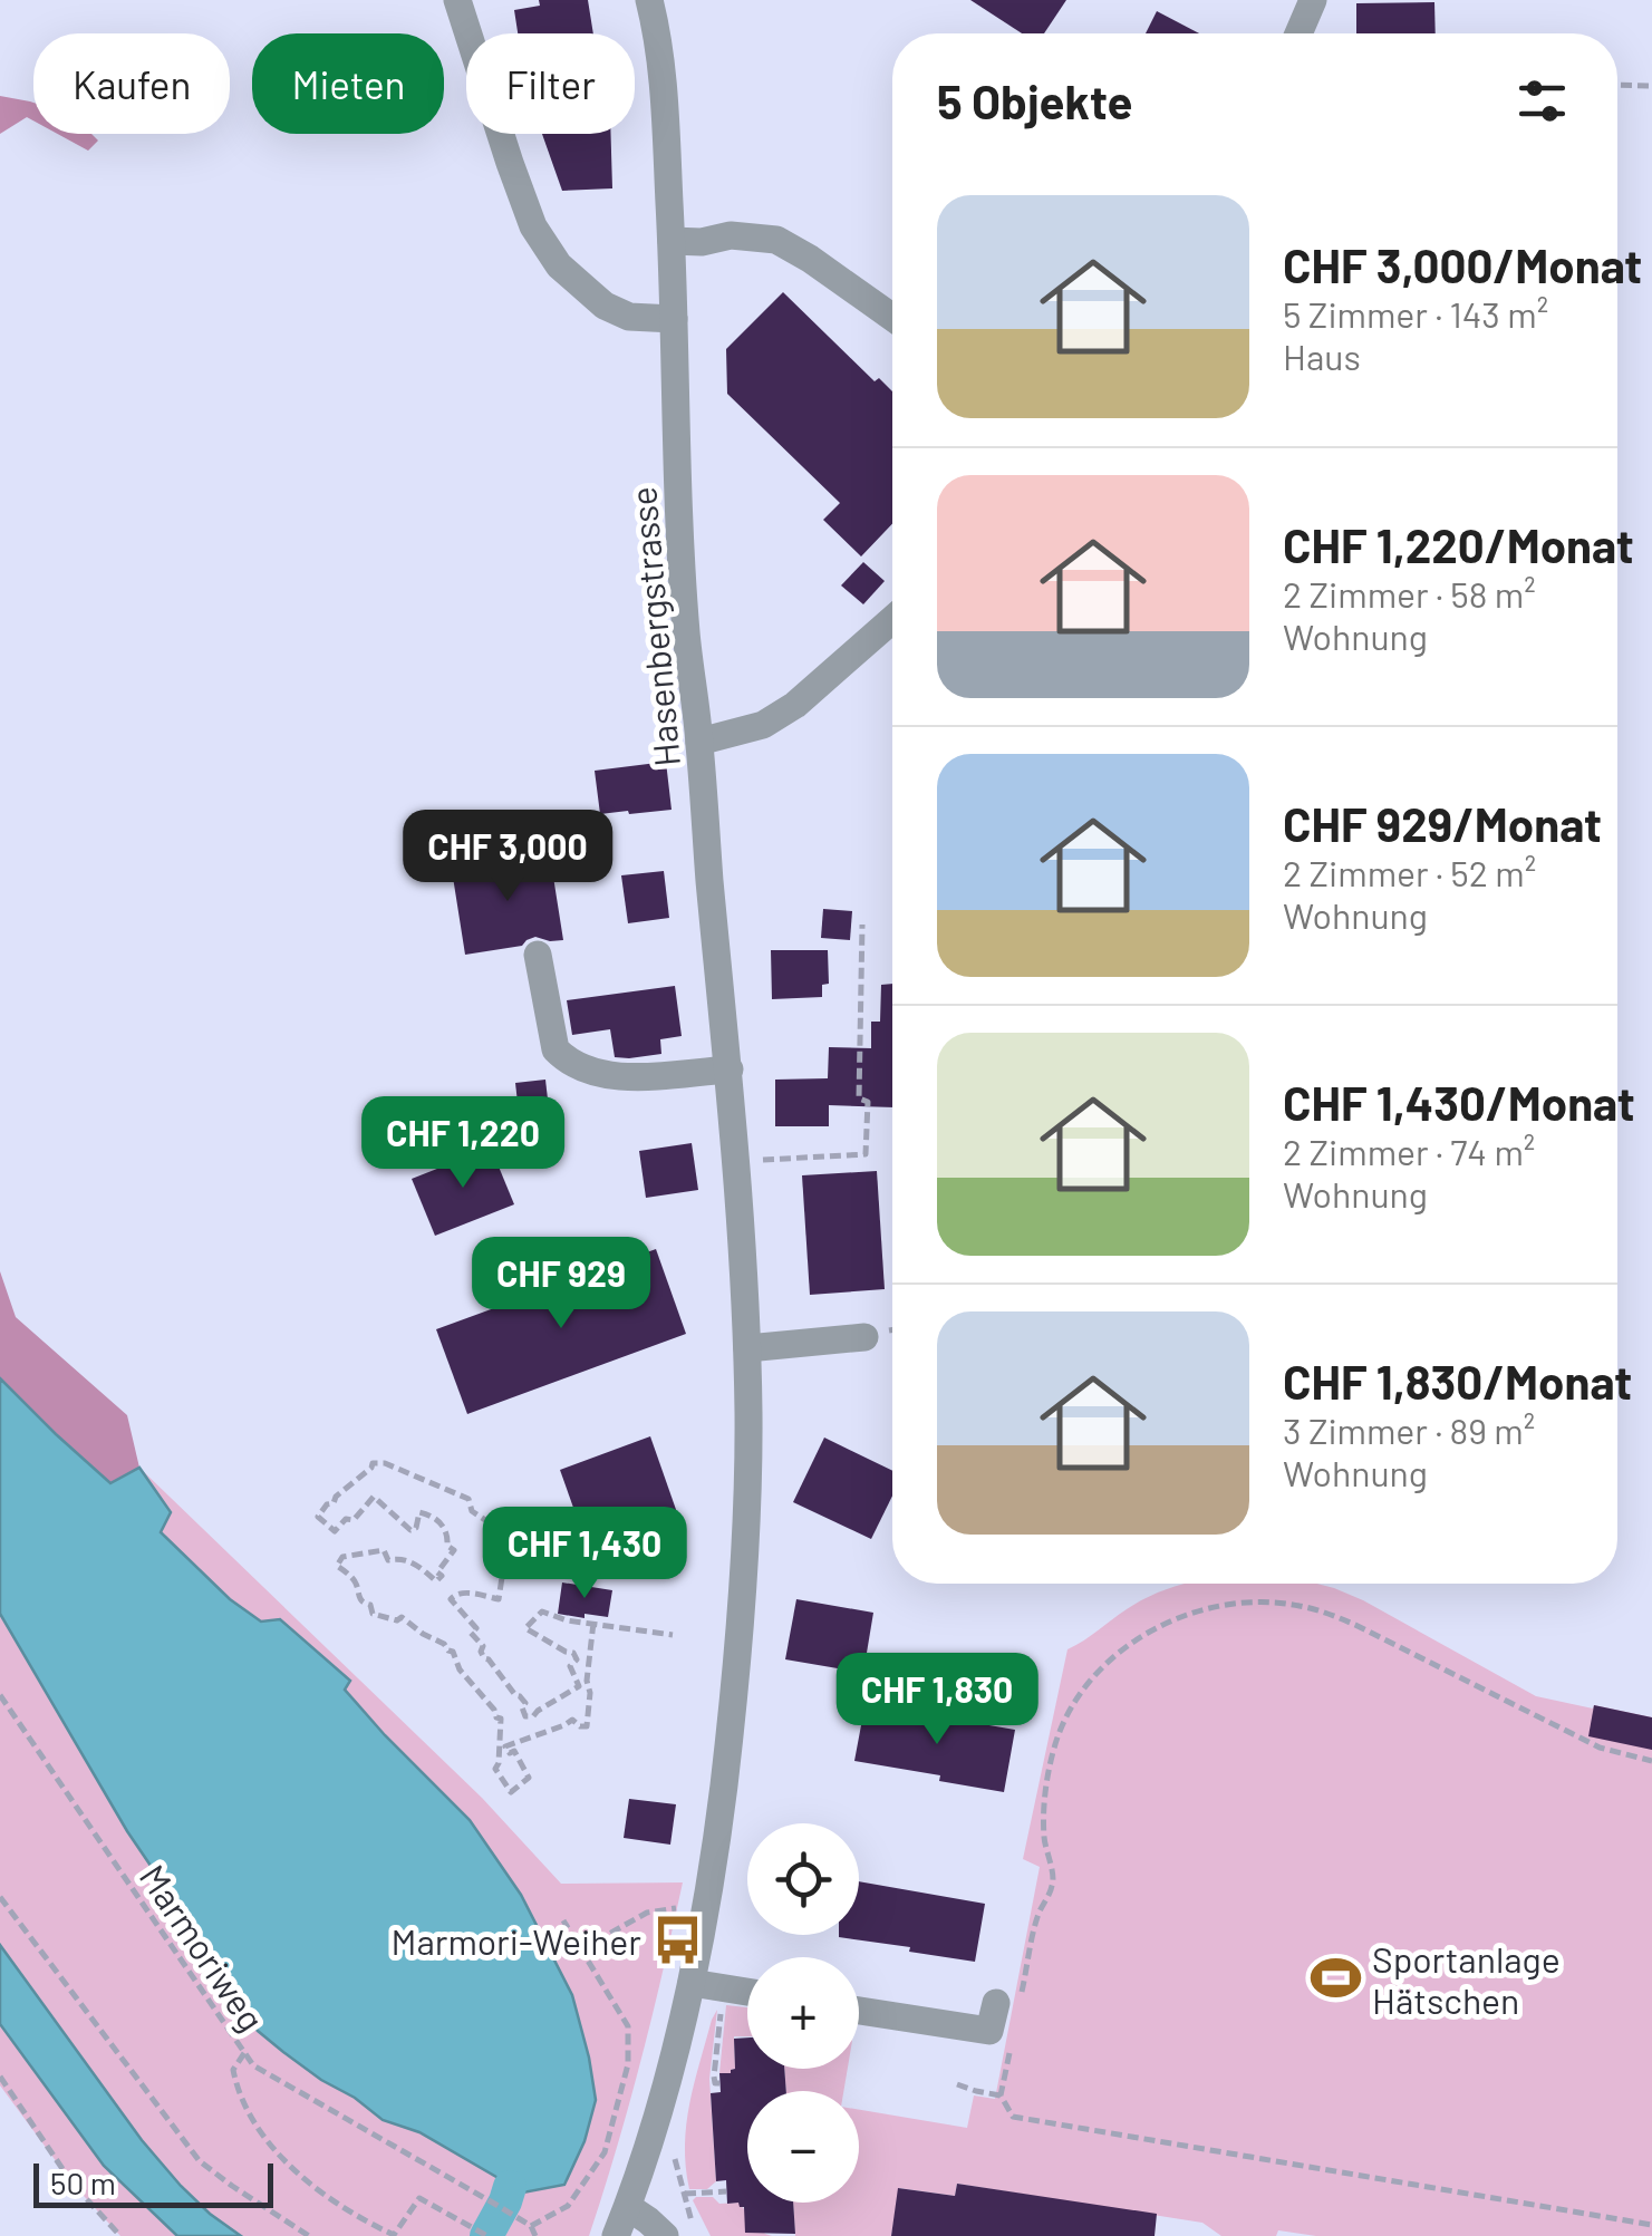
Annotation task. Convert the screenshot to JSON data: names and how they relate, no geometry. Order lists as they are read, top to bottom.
{
  "streets": {
    "street": ["Hasenbergstrasse"],
    "path": ["Marmoriweg"]
  },
  "places": {
    "bus stop": ["Marmori-Weiher"],
    "sports": ["Sportanlage Hätschen"]
  },
  "scale_bar": "50 m",
  "page": {
    "chip": ["Kaufen", "Mieten", "Filter"],
    "heading": "5 Objekte",
    "list": [
      {
        "name": "CHF 3,000/Monat",
        "note": "5 Zimmer · 143 m² · Haus"
      },
      {
        "name": "CHF 1,220/Monat",
        "note": "2 Zimmer · 58 m² · Wohnung"
      },
      {
        "name": "CHF 929/Monat",
        "note": "2 Zimmer · 52 m² · Wohnung"
      },
      {
        "name": "CHF 1,430/Monat",
        "note": "2 Zimmer · 74 m² · Wohnung"
      },
      {
        "name": "CHF 1,830/Monat",
        "note": "3 Zimmer · 89 m² · Wohnung"
      }
    ],
    "price": [
      "CHF 3,000",
      "CHF 1,220",
      "CHF 929",
      "CHF 1,430",
      "CHF 1,830"
    ],
    "map_buttons": ["+", "−"],
    "scale": "50 m"
  }
}
